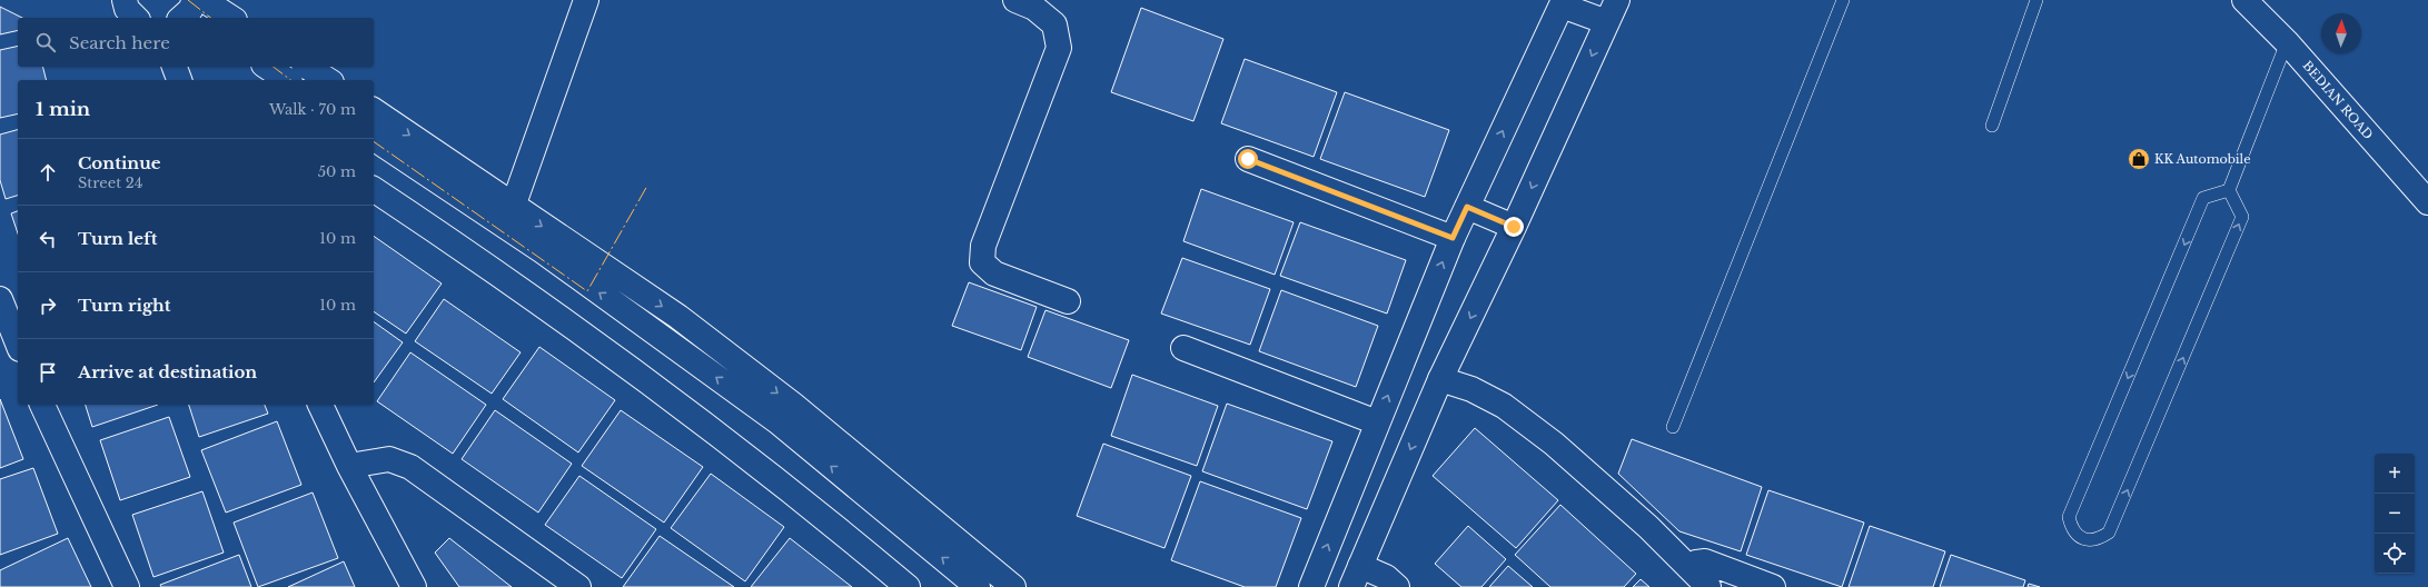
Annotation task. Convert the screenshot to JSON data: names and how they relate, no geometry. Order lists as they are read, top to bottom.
{
  "streets": {
    "street": ["BEDIAN ROAD"]
  },
  "places": {
    "shop": ["KK Automobile"]
  },
  "north": "top",
  "page": {
    "search": "Search here",
    "heading": ["1 min", "Walk · 70 m"],
    "list": [
      ["Continue", "Street 24", "50 m"],
      ["Turn left", "10 m"],
      ["Turn right", "10 m"],
      "Arrive at destination"
    ],
    "map_buttons": ["+", "−"]
  }
}
